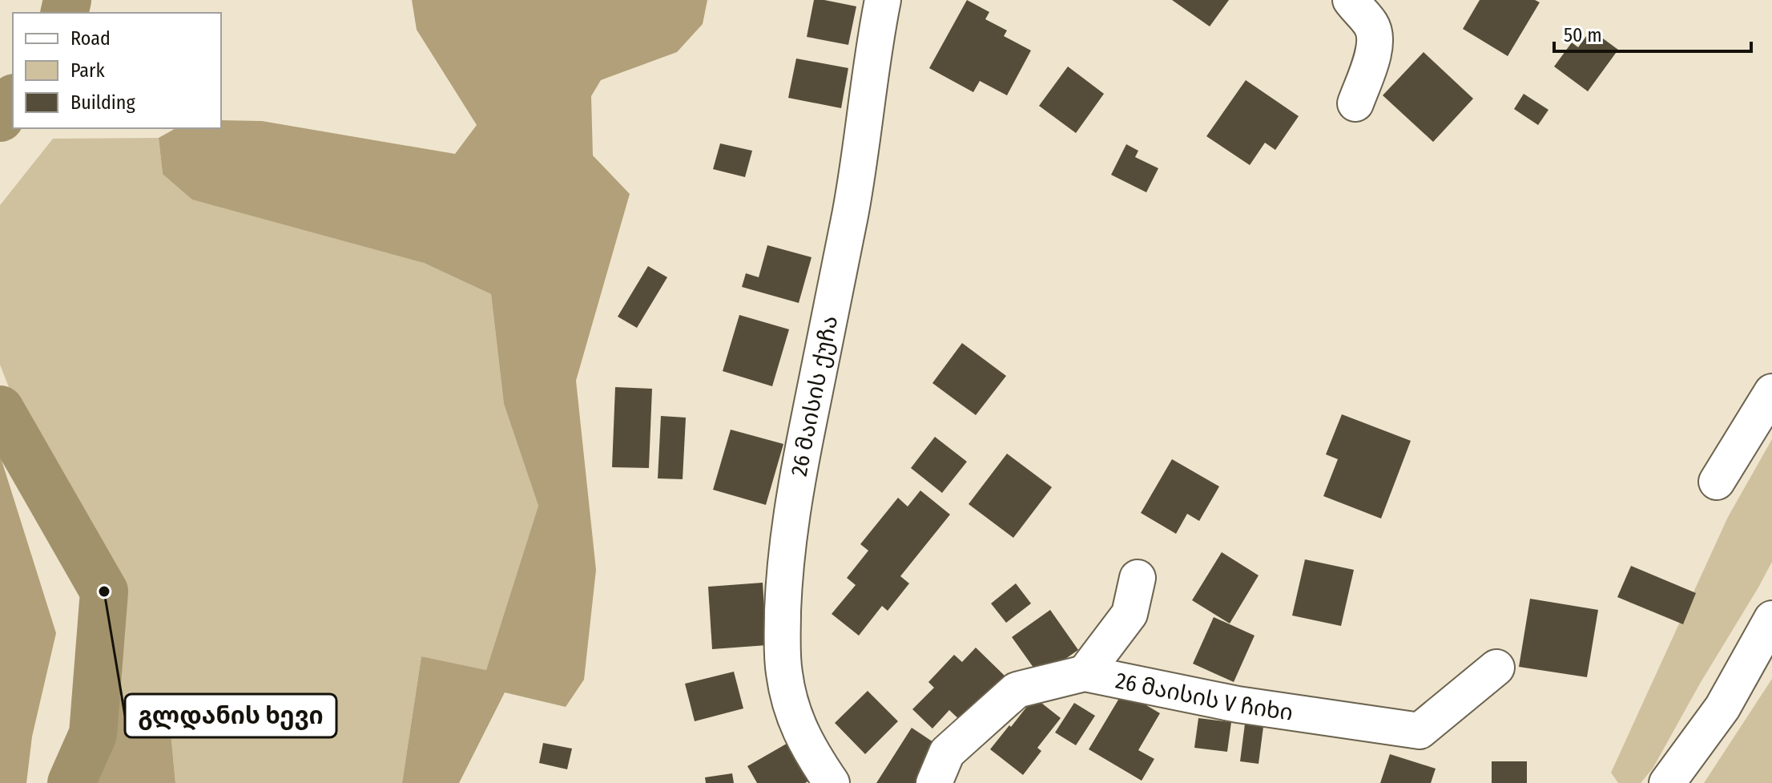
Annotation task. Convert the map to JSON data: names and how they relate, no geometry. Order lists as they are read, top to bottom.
{
  "streets": {
    "main road": ["26 მაისის ქუჩა", "26 მაისის V ჩიხი"]
  },
  "places": ["გლდანის ხევი"],
  "legend": ["Road", "Park", "Building"],
  "scale_bar": "50 m"
}
